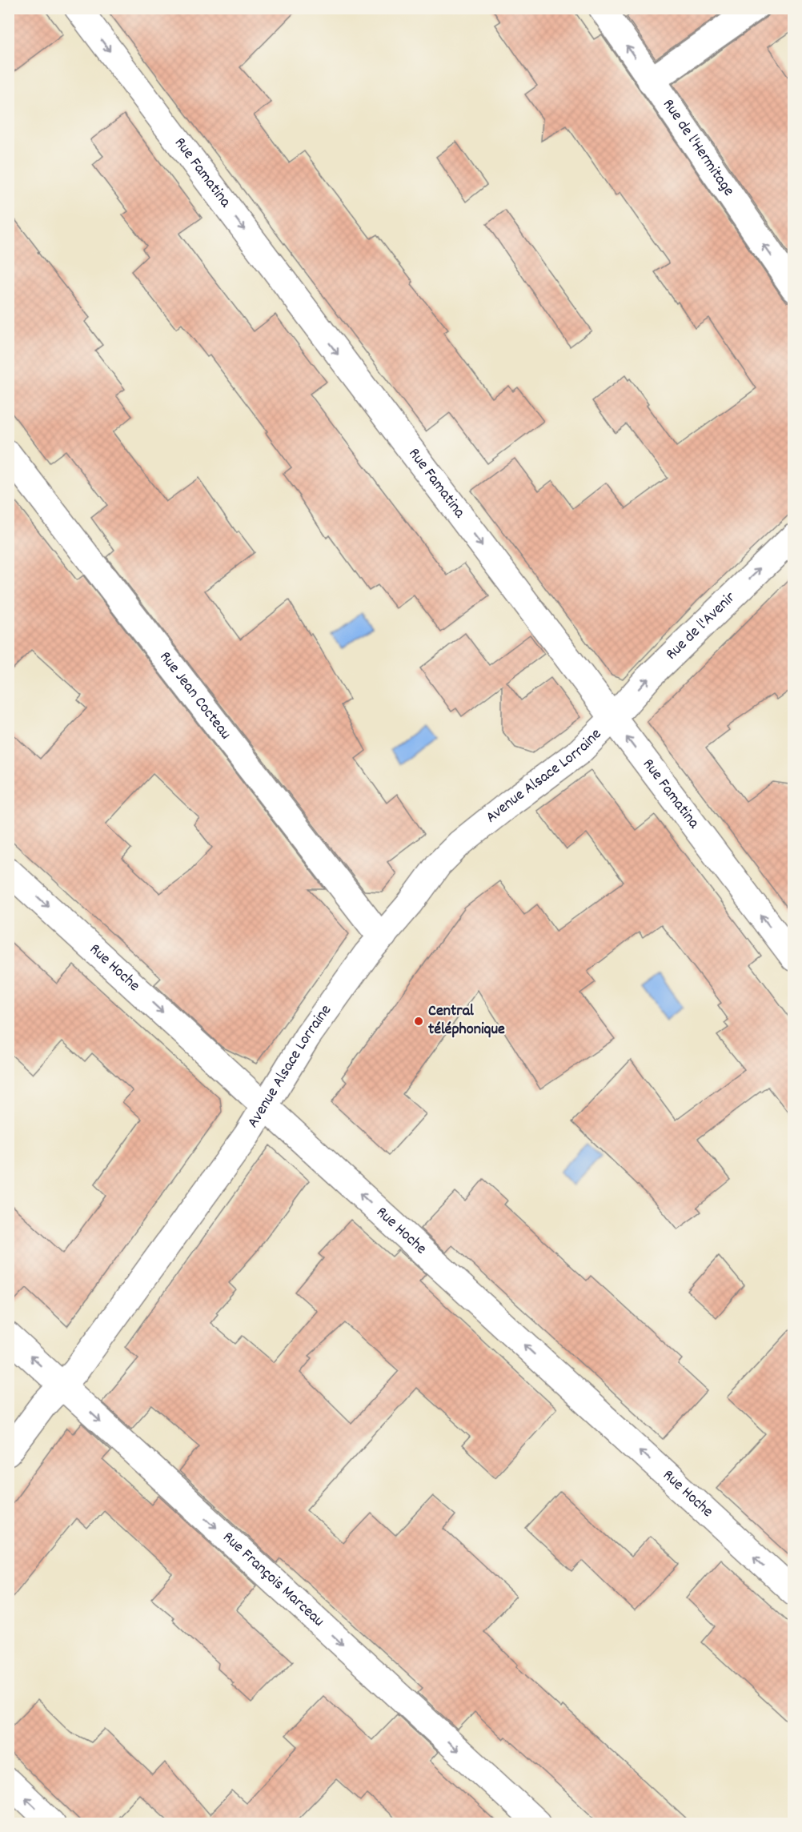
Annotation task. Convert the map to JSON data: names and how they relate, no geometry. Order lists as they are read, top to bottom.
{
  "streets": {
    "street": [
      "Rue de l'Hermitage",
      "Rue Famatina",
      "Rue de l'Avenir",
      "Rue Jean Cocteau",
      "Avenue Alsace Lorraine",
      "Rue Hoche",
      "Rue François Marceau"
    ]
  },
  "crossings": [
    ["Rue Famatina", "Rue de l'Avenir"],
    ["Rue Famatina", "Avenue Alsace Lorraine"],
    ["Rue de l'Avenir", "Avenue Alsace Lorraine"],
    ["Rue Jean Cocteau", "Avenue Alsace Lorraine"],
    ["Avenue Alsace Lorraine", "Rue Hoche"],
    ["Avenue Alsace Lorraine", "Rue François Marceau"]
  ],
  "one_way": ["Rue de l'Hermitage", "Rue de l'Avenir"],
  "places": ["Central téléphonique"]
}
